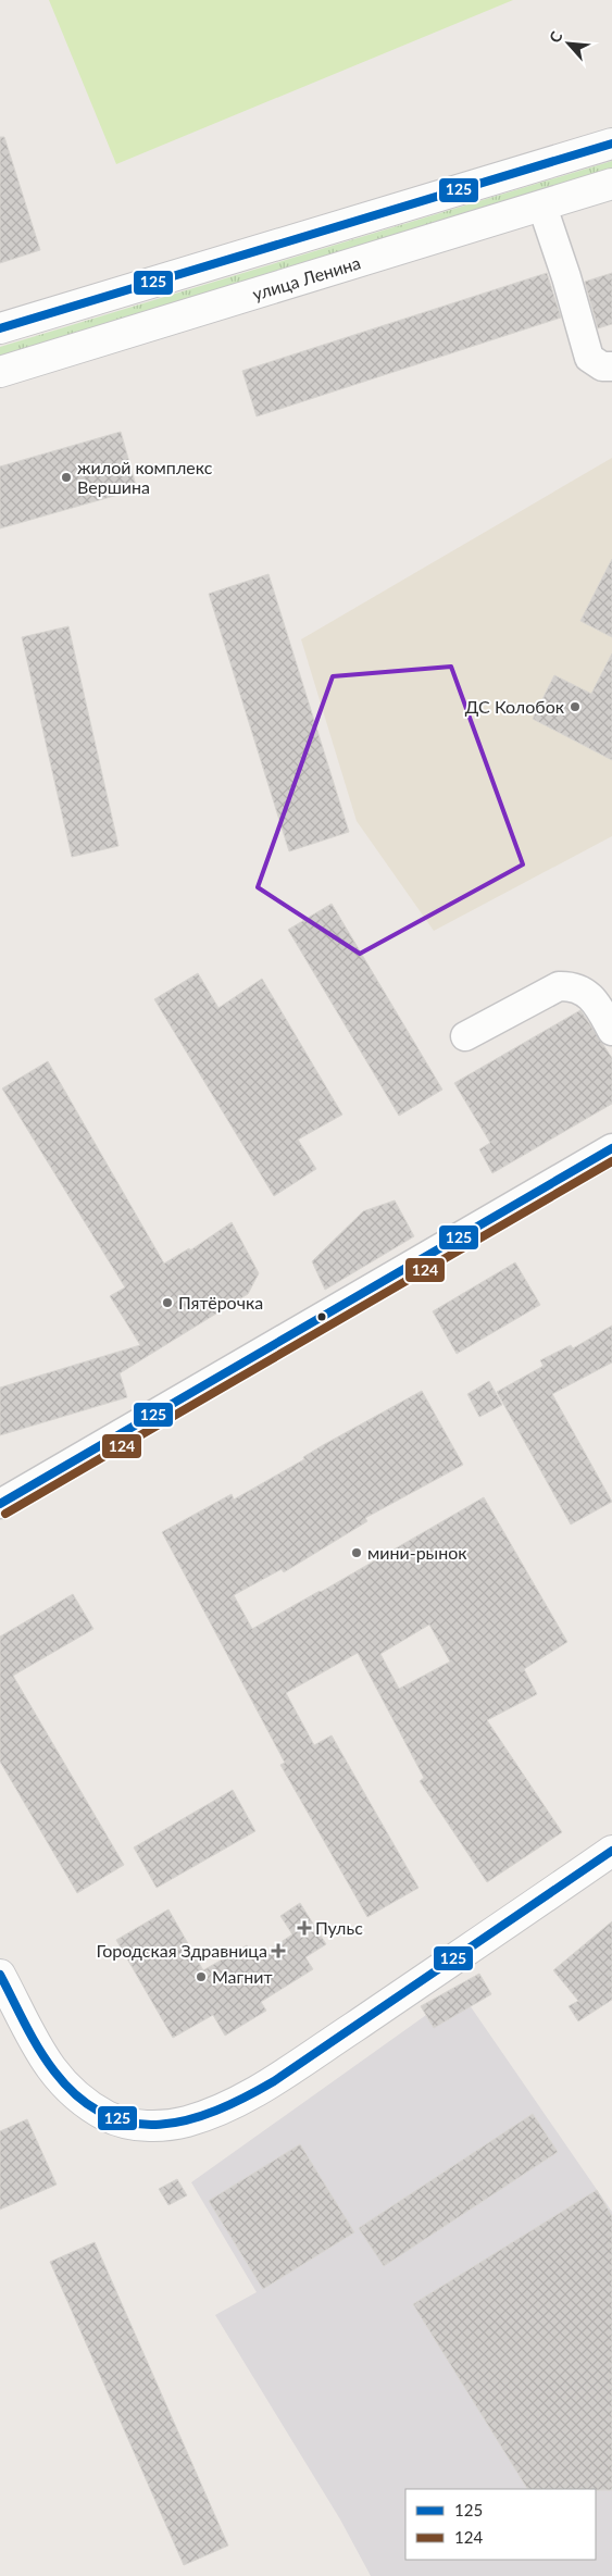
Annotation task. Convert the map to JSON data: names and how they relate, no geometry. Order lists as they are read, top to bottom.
{
  "streets": {
    "street": ["улица Ленина"]
  },
  "places": {
    "other": [
      "жилой комплекс Вершина",
      "ДС Колобок",
      "Пятёрочка",
      "мини-рынок",
      "Магнит"
    ],
    "health": ["Пульс", "Городская Здравница"]
  },
  "lines": ["transit line 125", "transit line 124"],
  "legend": ["125", "124"],
  "north": "top left"
}
